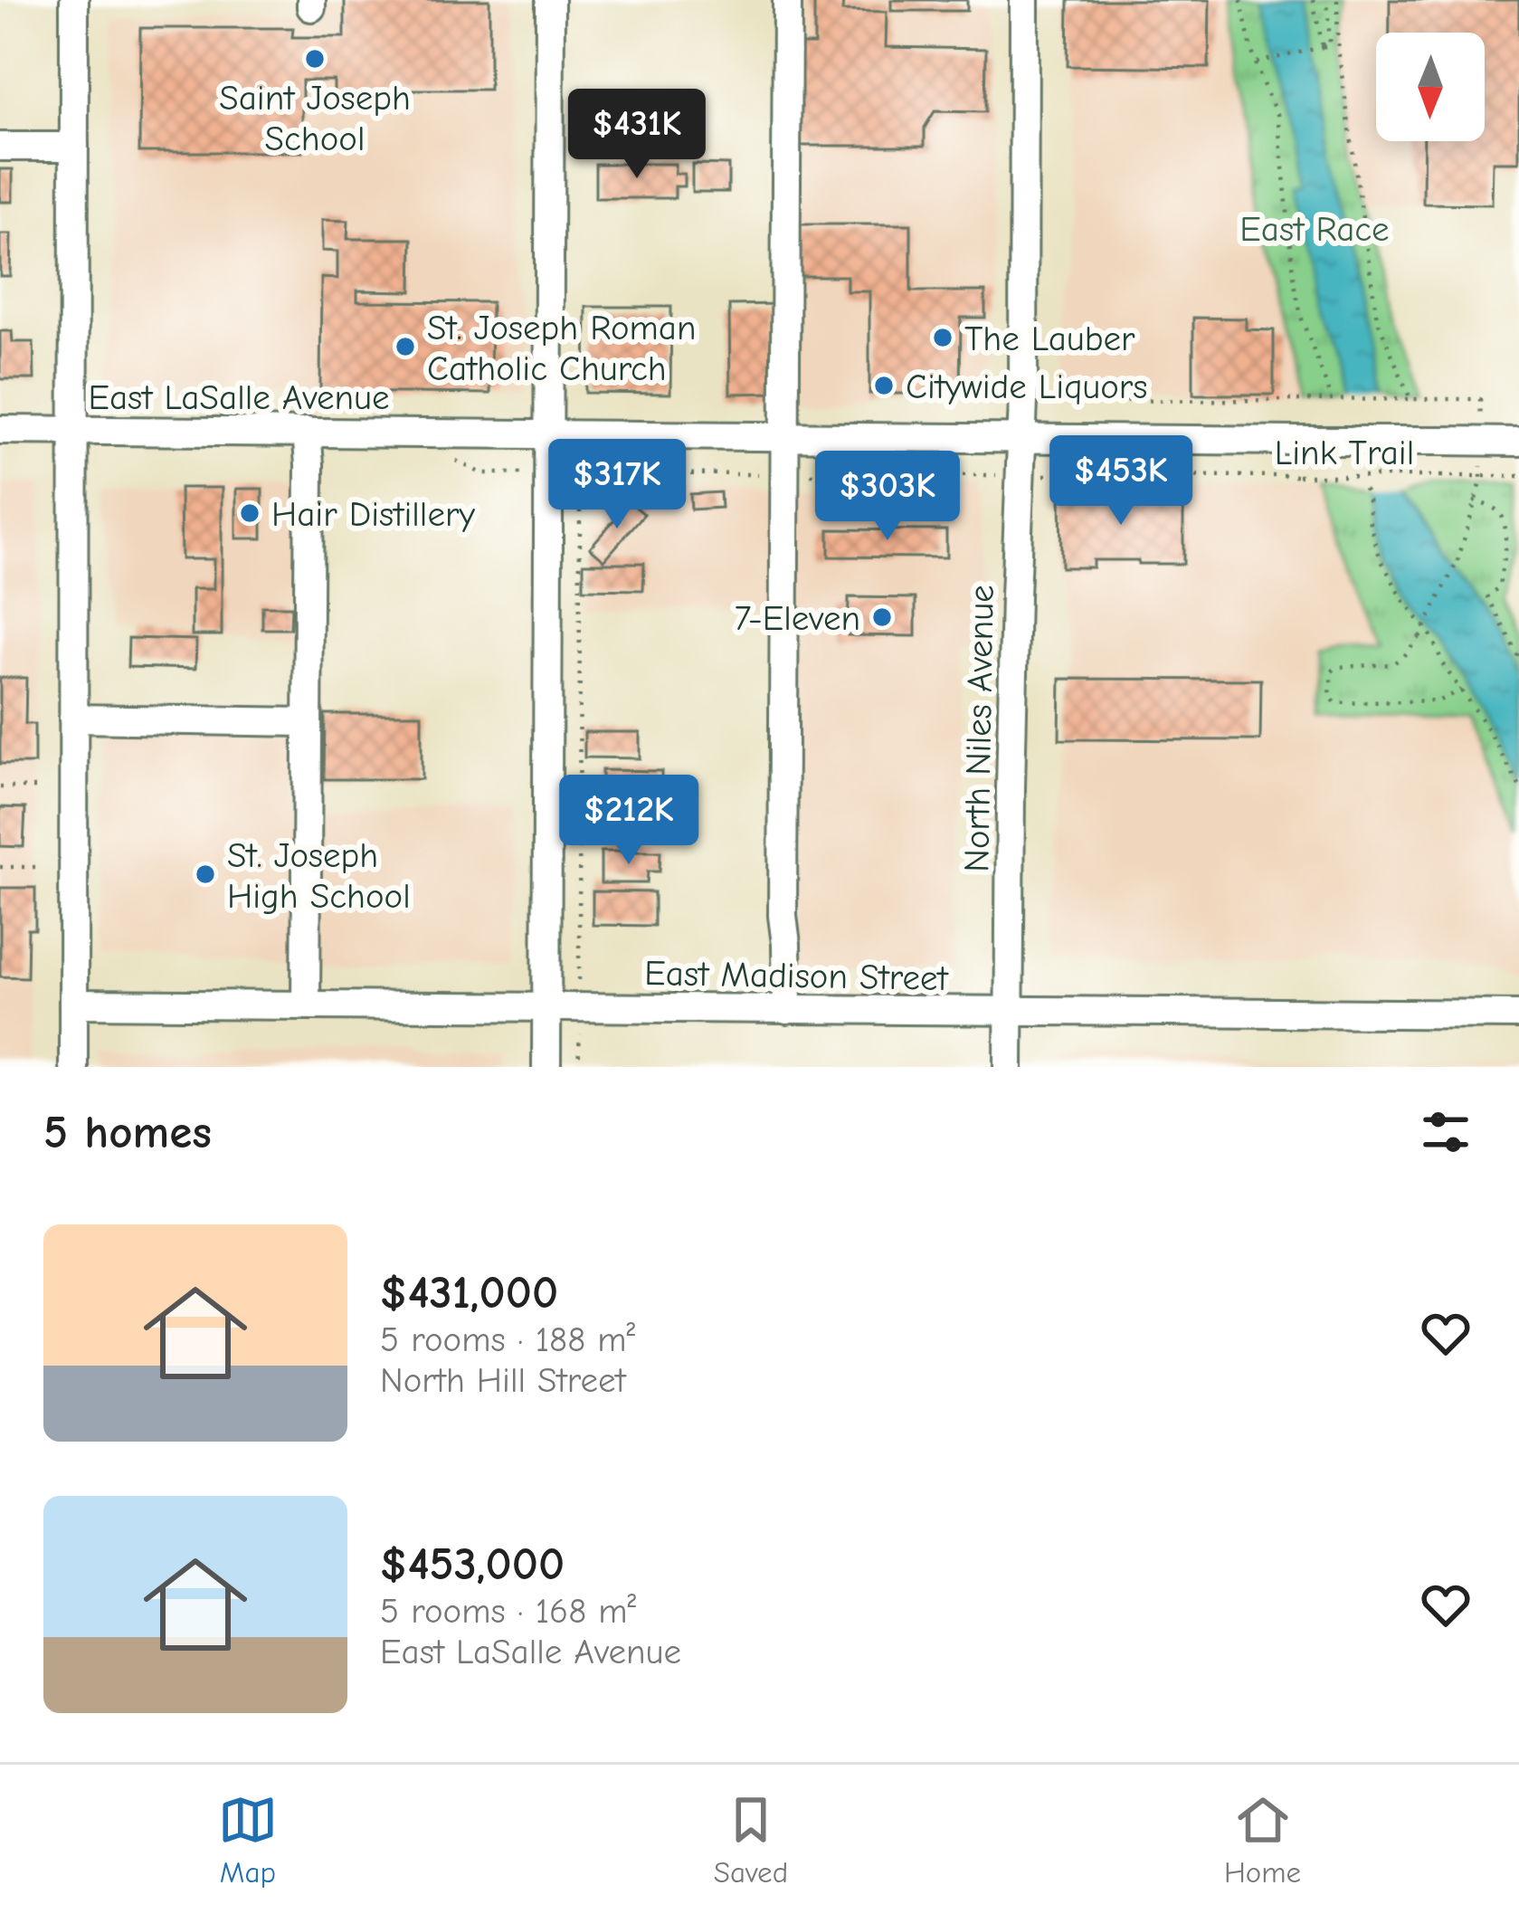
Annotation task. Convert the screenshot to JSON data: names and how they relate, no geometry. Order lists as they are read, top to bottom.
{
  "streets": {
    "street": ["East LaSalle Avenue", "North Niles Avenue", "East Madison Street"],
    "path": ["Link Trail"]
  },
  "crossings": [
    ["East LaSalle Avenue", "North Niles Avenue"],
    ["Link Trail", "North Niles Avenue"],
    ["North Niles Avenue", "East Madison Street"]
  ],
  "parks": ["East Race"],
  "places": [
    "Saint Joseph School",
    "The Lauber",
    "St. Joseph Roman Catholic Church",
    "Citywide Liquors",
    "Hair Distillery",
    "7-Eleven",
    "St. Joseph High School"
  ],
  "north": "bottom",
  "page": {
    "price": [
      "$431K",
      "$453K",
      "$317K",
      "$303K",
      "$212K"
    ],
    "heading": "5 homes",
    "list": [
      {
        "name": "$431,000",
        "note": "5 rooms · 188 m² · North Hill Street"
      },
      {
        "name": "$453,000",
        "note": "5 rooms · 168 m² · East LaSalle Avenue"
      }
    ],
    "tabs": ["Map", "Saved", "Home"]
  }
}
